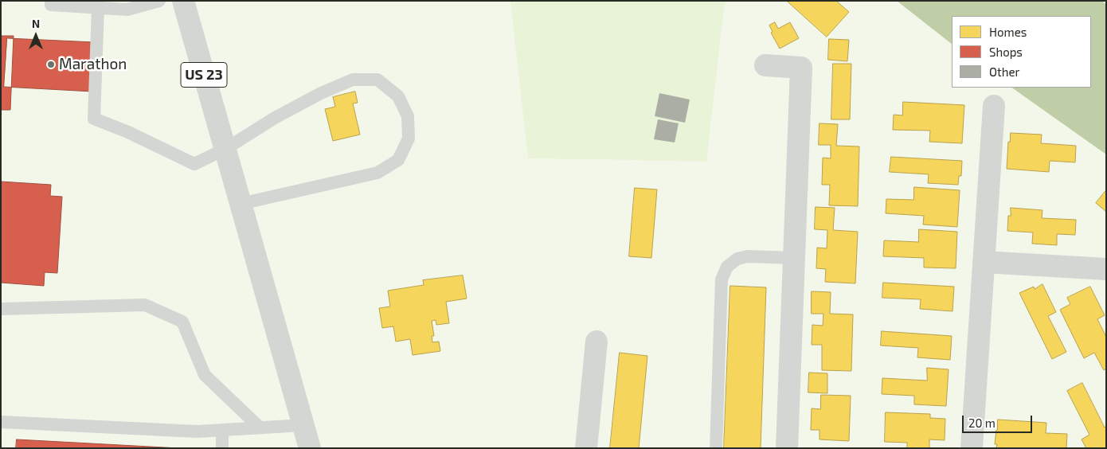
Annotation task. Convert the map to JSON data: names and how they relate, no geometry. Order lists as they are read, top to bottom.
{
  "streets": {
    "main road": ["US 23"]
  },
  "places": ["Marathon"],
  "legend": ["Homes", "Shops", "Other"],
  "scale_bar": "20 m",
  "north": "top"
}
